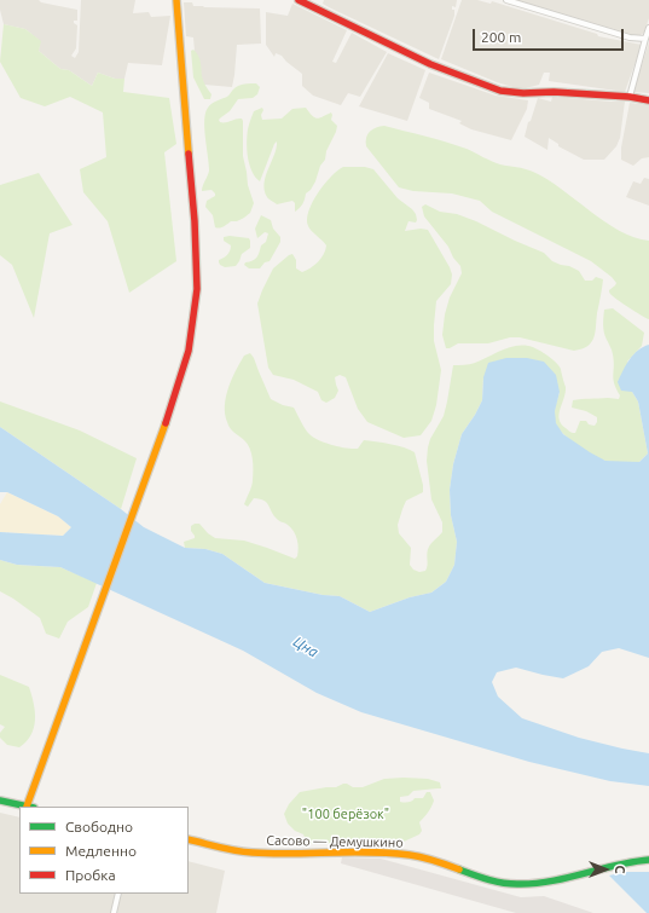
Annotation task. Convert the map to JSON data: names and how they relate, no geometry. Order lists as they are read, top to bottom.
{
  "streets": {
    "street": ["Сасово — Демушкино"]
  },
  "water": ["Цна"],
  "parks": ["\"100 берёзок\""],
  "legend": ["Свободно", "Медленно", "Пробка"],
  "scale_bar": "200 m",
  "north": "right"
}
